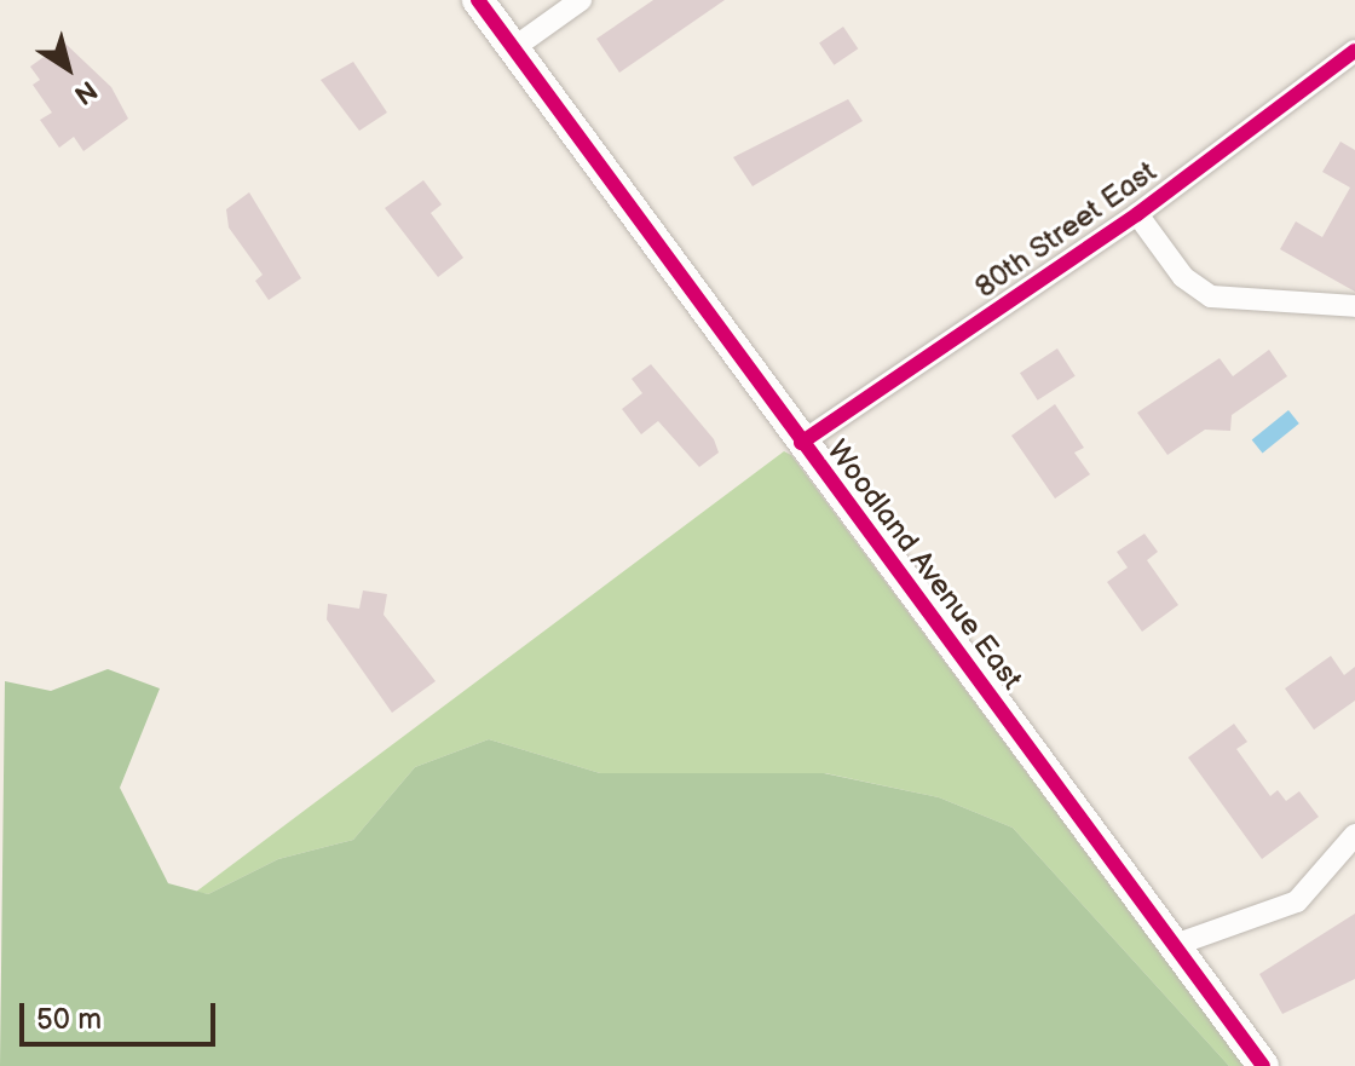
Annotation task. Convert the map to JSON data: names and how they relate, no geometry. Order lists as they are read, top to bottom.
{
  "streets": {
    "street": ["80th Street East", "Woodland Avenue East"]
  },
  "crossings": [
    ["80th Street East", "Woodland Avenue East"]
  ],
  "scale_bar": "50 m",
  "north": "bottom right"
}
